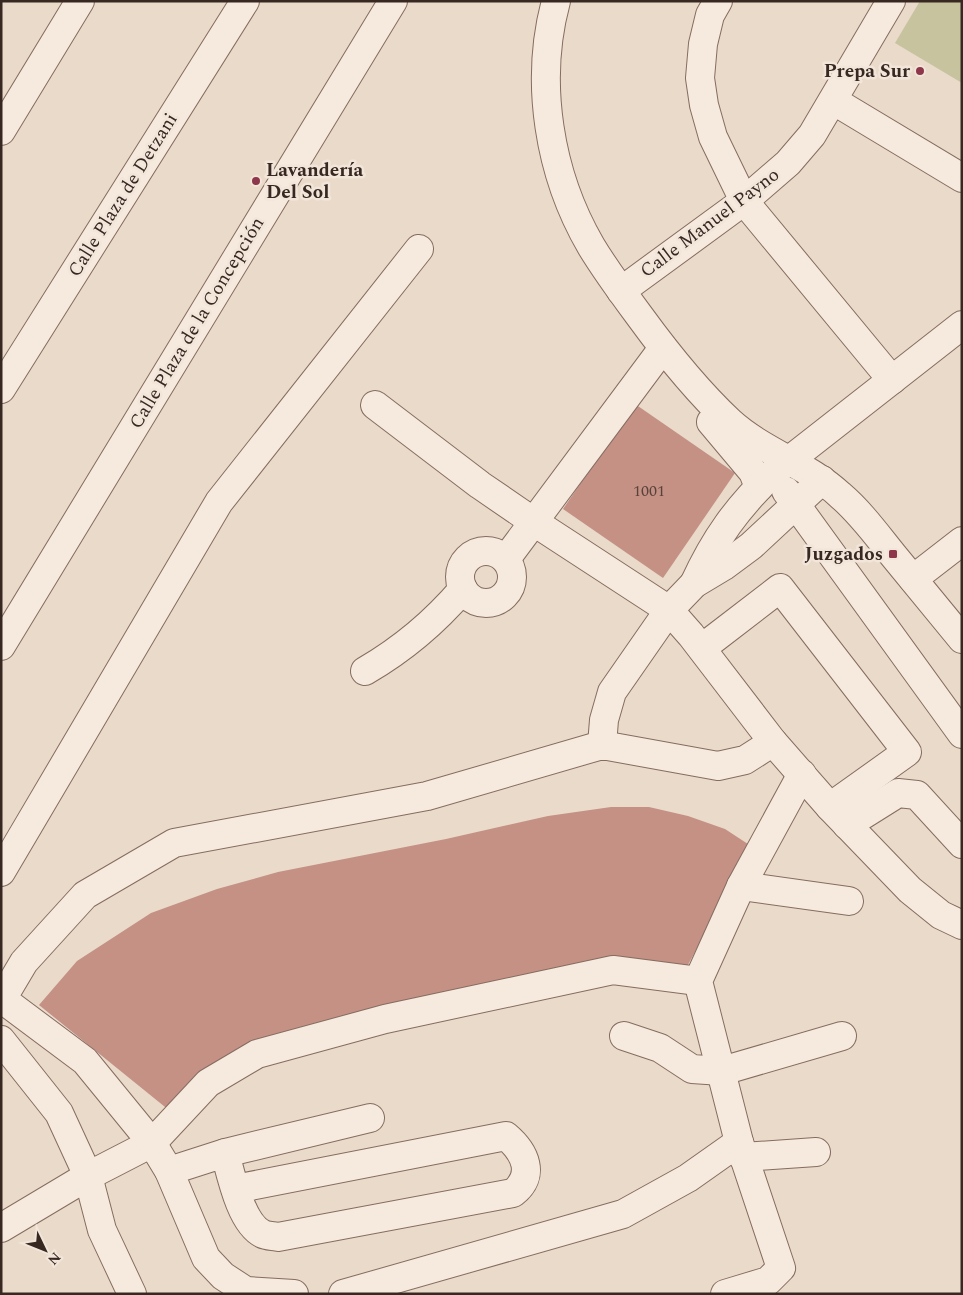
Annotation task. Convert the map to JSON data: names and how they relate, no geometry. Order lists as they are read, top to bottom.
{
  "streets": {
    "street": ["Calle Plaza de Detzani", "Calle Manuel Payno", "Calle Plaza de la Concepción"]
  },
  "places": {
    "other": ["Prepa Sur", "Lavandería Del Sol"],
    "transit": ["Juzgados"]
  },
  "house_numbers": ["1001"],
  "north": "bottom right"
}
